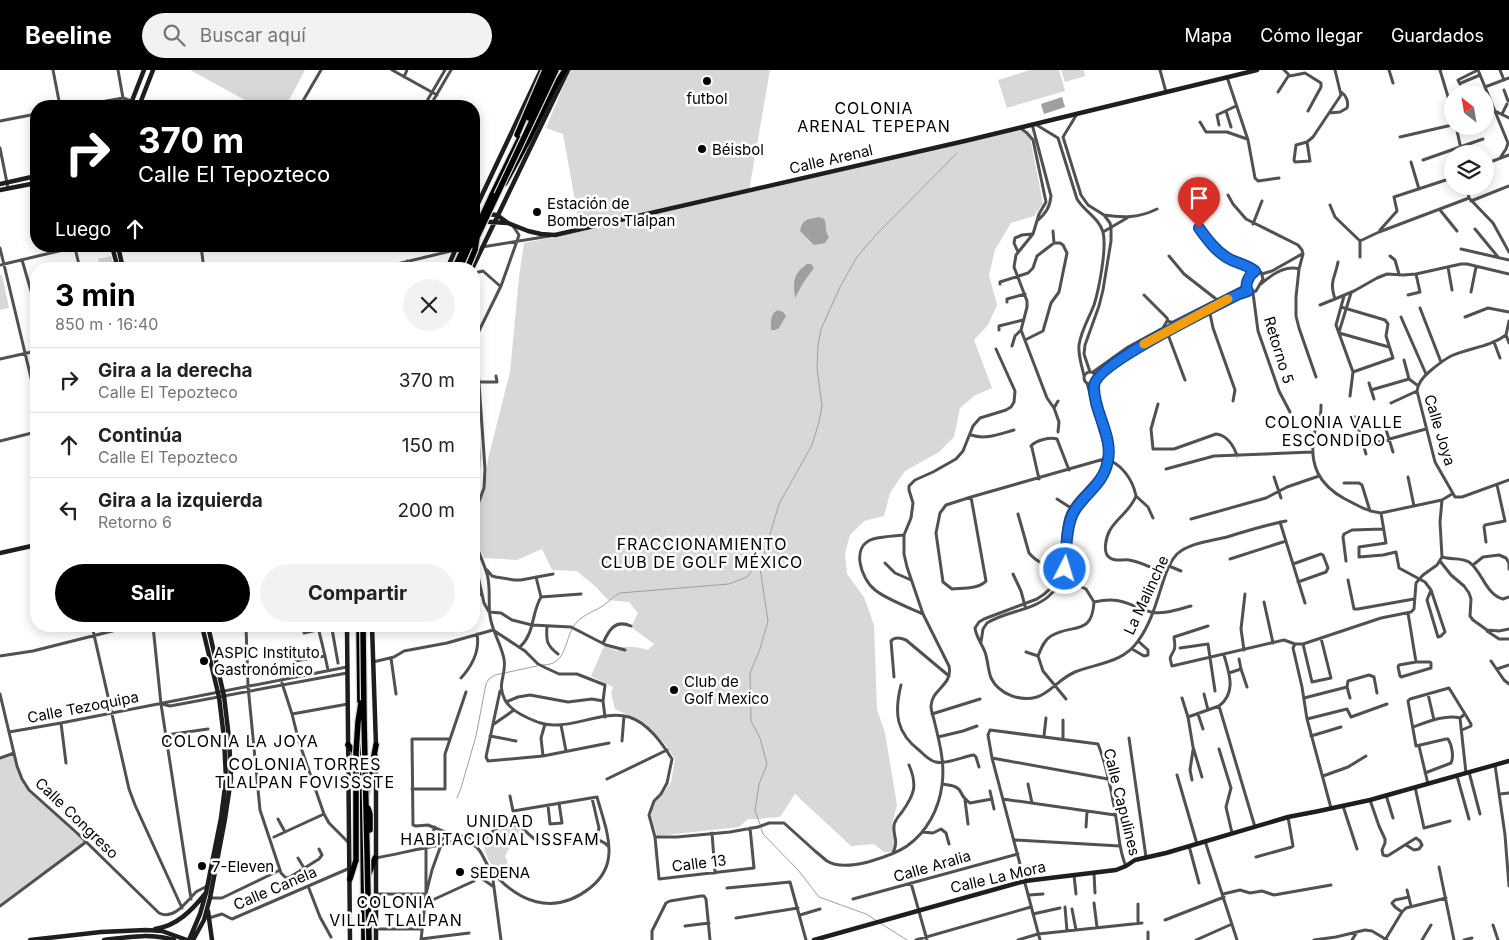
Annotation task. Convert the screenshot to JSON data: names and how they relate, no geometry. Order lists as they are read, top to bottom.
{
  "streets": {
    "main road": ["Calle Arenal", "Calle La Mora"],
    "street": [
      "Retorno 5",
      "Calle Joya",
      "La Malinche",
      "Calle Tezoquipa",
      "Calle Capulines",
      "Calle Congreso",
      "Calle 13",
      "Calle Aralia",
      "Calle Canela"
    ]
  },
  "crossings": [
    ["Calle Tezoquipa", "Calle Congreso"],
    ["Calle Capulines", "Calle La Mora"]
  ],
  "districts": [
    "COLONIA ARENAL TEPEPAN",
    "COLONIA VALLE ESCONDIDO",
    "FRACCIONAMIENTO CLUB DE GOLF MÉXICO",
    "COLONIA LA JOYA",
    "COLONIA TORRES TLALPAN FOVISSSTE",
    "UNIDAD HABITACIONAL ISSFAM",
    "COLONIA VILLA TLALPAN"
  ],
  "places": [
    "futbol",
    "Béisbol",
    "Estación de Bomberos Tlalpan",
    "ASPIC Instituto Gastronómico",
    "Club de Golf Mexico",
    "7-Eleven",
    "SEDENA"
  ],
  "north": "top left",
  "page": {
    "header": "Beeline",
    "search": "Buscar aquí",
    "nav": ["Mapa", "Cómo llegar", "Guardados"],
    "turn": ["370 m", "Calle El Tepozteco"],
    "then": "Luego",
    "heading": ["3 min", "850 m · 16:40"],
    "list": [
      {
        "name": "Gira a la derecha",
        "note": "Calle El Tepozteco",
        "value": "370 m"
      },
      {
        "name": "Continúa",
        "note": "Calle El Tepozteco",
        "value": "150 m"
      },
      {
        "name": "Gira a la izquierda",
        "note": "Retorno 6",
        "value": "200 m"
      }
    ],
    "buttons": ["Salir", "Compartir"]
  }
}
